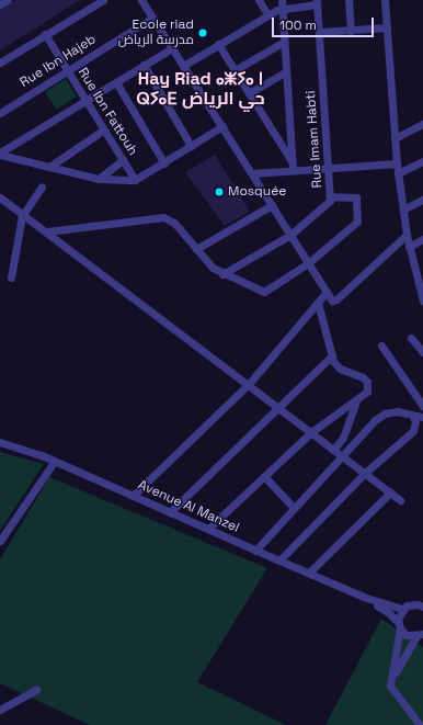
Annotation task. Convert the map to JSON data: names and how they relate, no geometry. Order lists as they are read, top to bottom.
{
  "streets": {
    "street": [
      "Rue Ibn Hajeb",
      "Rue Ibn Fattouh",
      "Rue Imam Habti",
      "Avenue Al Manzel"
    ]
  },
  "crossings": [
    ["Rue Ibn Hajeb", "Rue Ibn Fattouh"]
  ],
  "districts": ["Hay Riad ⴰⵥⵢⴰ ⵏ ⵕⵢⴰⴹ حي الرياض"],
  "places": ["Ecole riad مدرسة الرياض", "Mosquée"],
  "scale_bar": "100 m"
}
